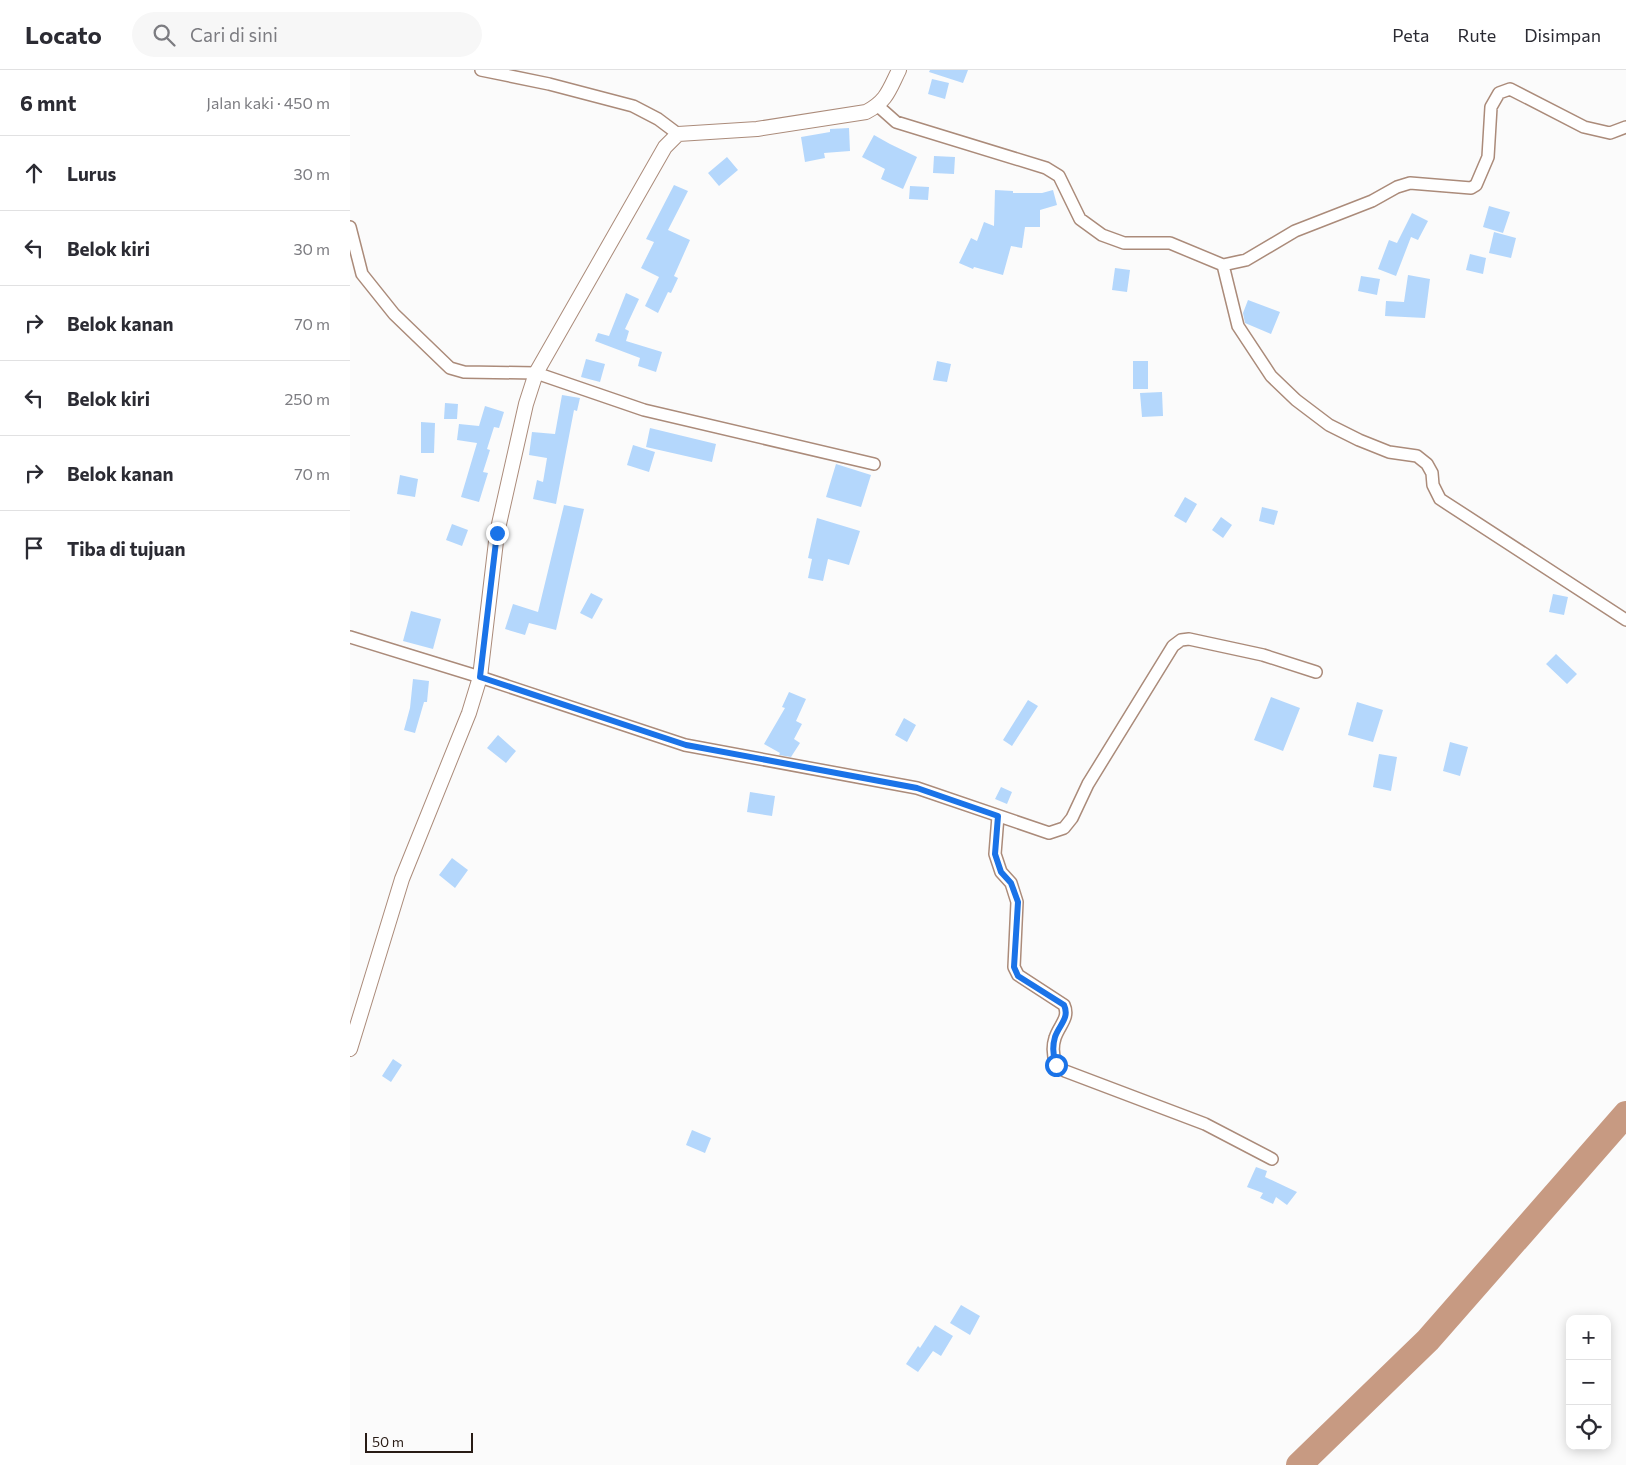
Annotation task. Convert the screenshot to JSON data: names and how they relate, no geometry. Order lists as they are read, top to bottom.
{
  "scale_bar": "50 m",
  "page": {
    "header": "Locato",
    "search": "Cari di sini",
    "nav": ["Peta", "Rute", "Disimpan"],
    "heading": ["6 mnt", "Jalan kaki · 450 m"],
    "list": [
      ["Lurus", "30 m"],
      ["Belok kiri", "30 m"],
      ["Belok kanan", "70 m"],
      ["Belok kiri", "250 m"],
      ["Belok kanan", "70 m"],
      "Tiba di tujuan"
    ],
    "map_buttons": ["+", "−"],
    "scale": "50 m"
  }
}
